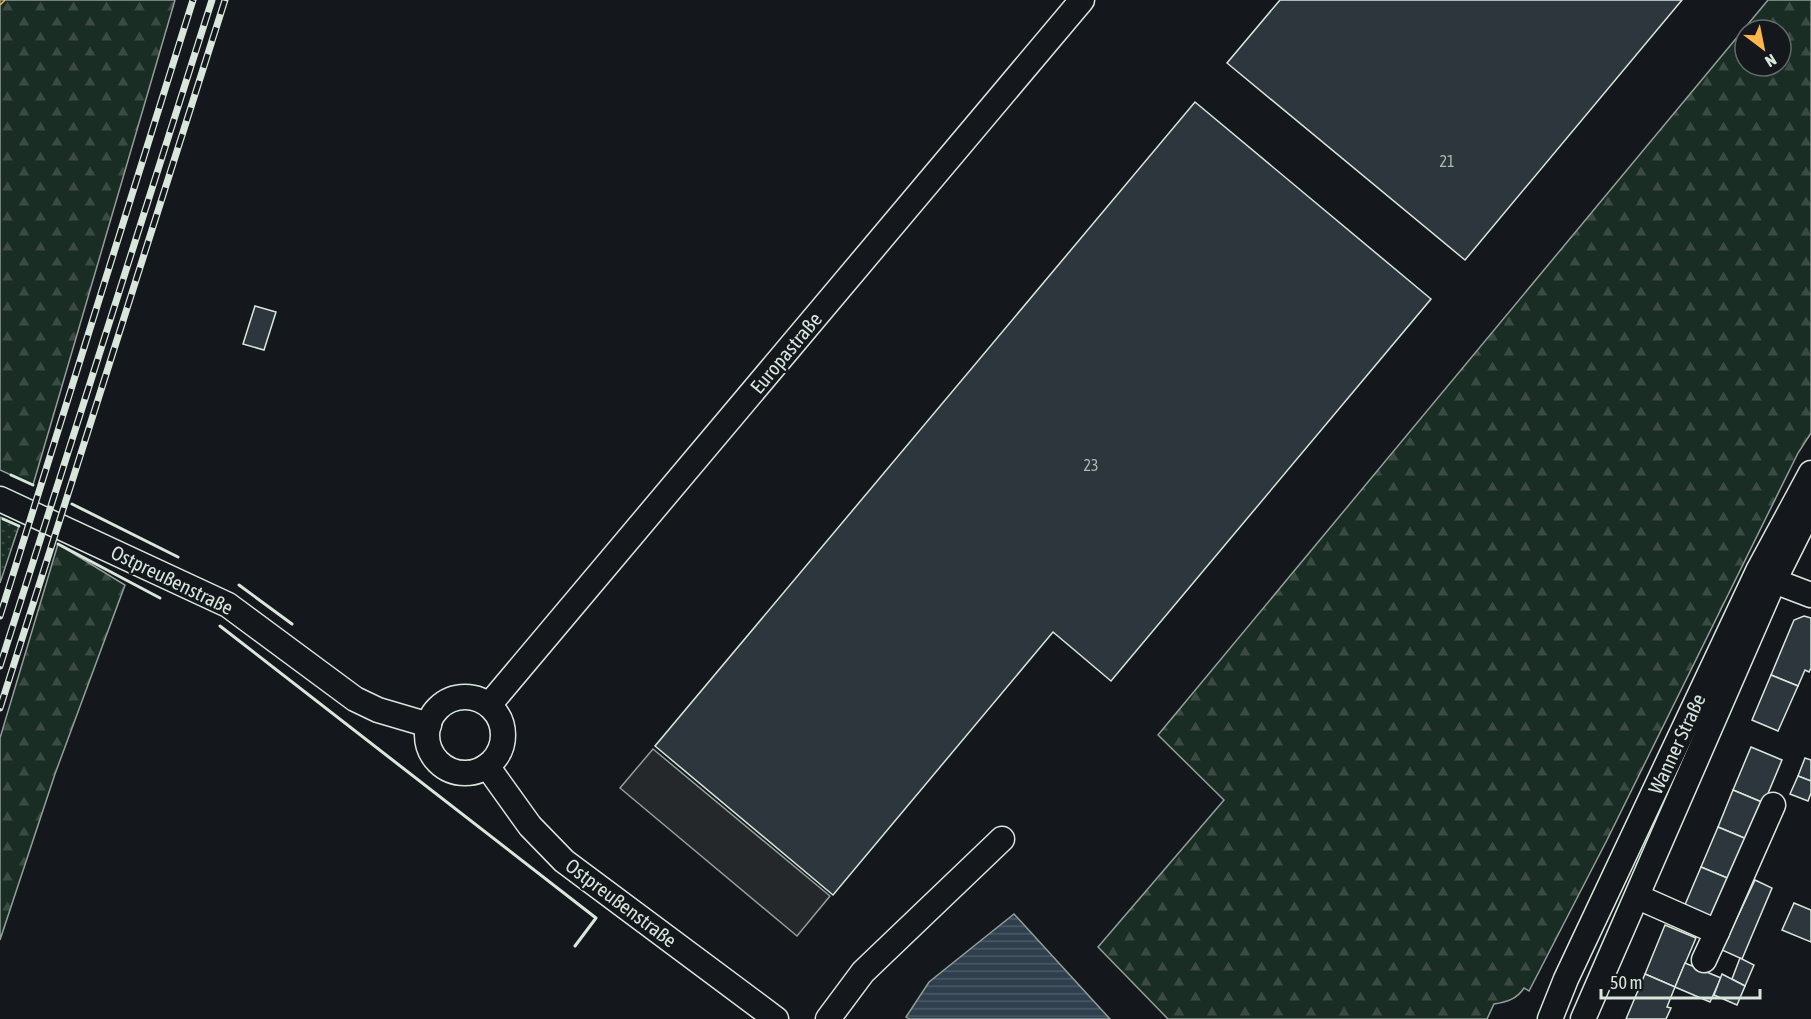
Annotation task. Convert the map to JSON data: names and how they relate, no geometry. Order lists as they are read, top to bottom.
{
  "streets": {
    "street": ["Europastraße", "Ostpreußenstraße", "Wanner Straße"]
  },
  "crossings": [
    ["Europastraße", "Ostpreußenstraße"]
  ],
  "house_numbers": ["21", "23"],
  "scale_bar": "50 m",
  "north": "bottom right"
}
